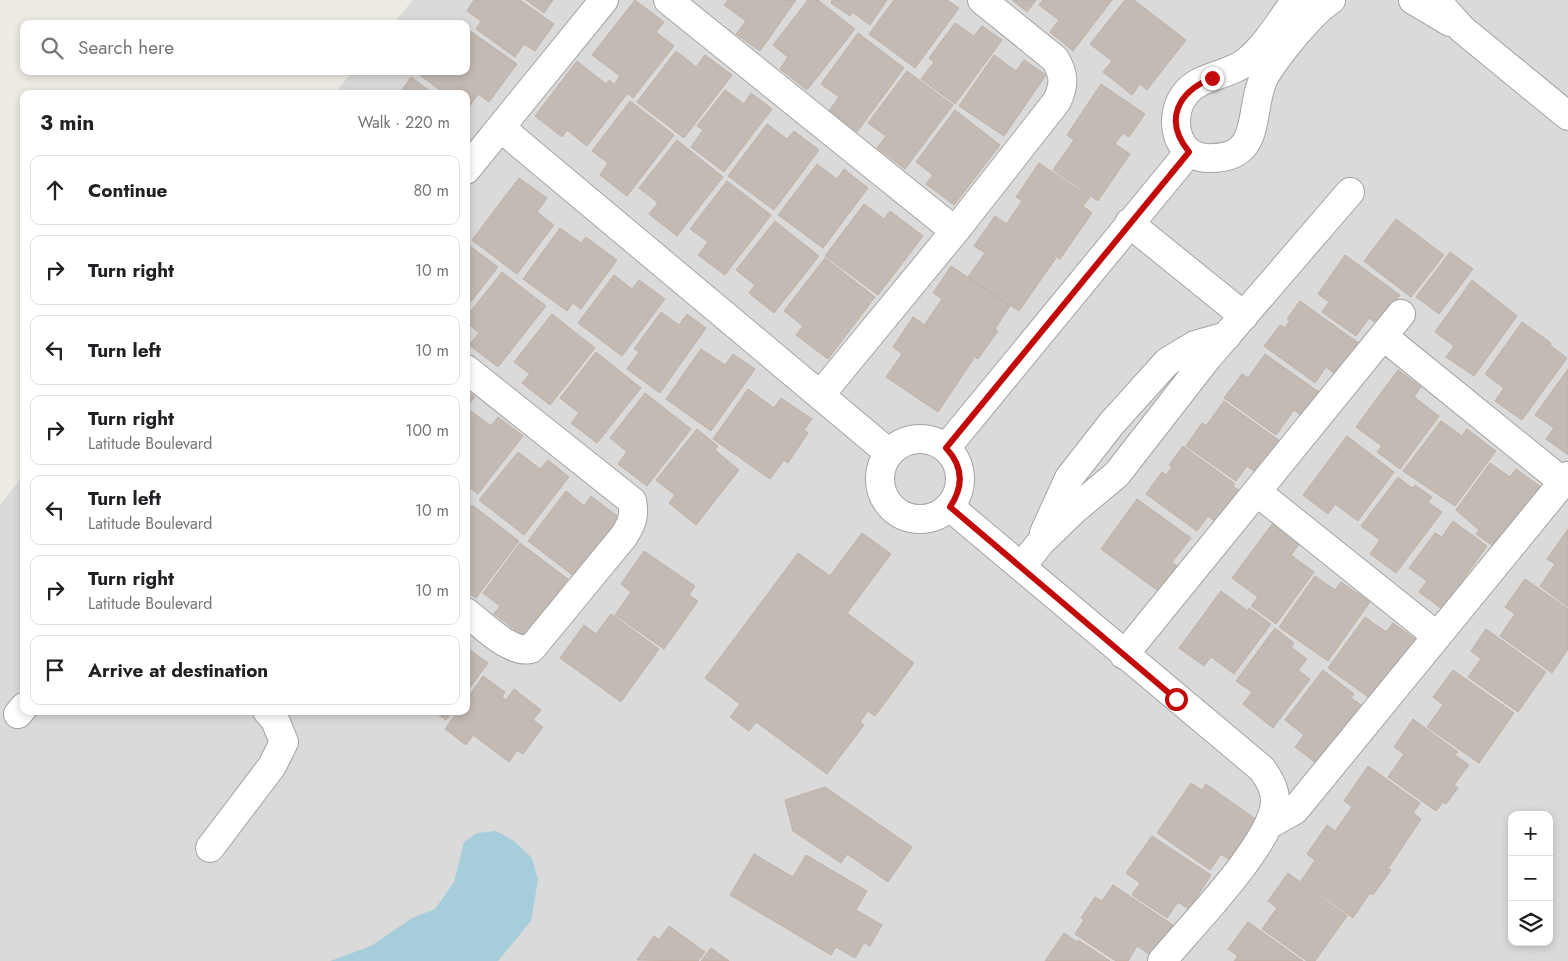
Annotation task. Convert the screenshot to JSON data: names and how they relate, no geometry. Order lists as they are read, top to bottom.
{
  "page": {
    "search": "Search here",
    "heading": ["3 min", "Walk · 220 m"],
    "list": [
      ["Continue", "80 m"],
      ["Turn right", "10 m"],
      ["Turn left", "10 m"],
      ["Turn right", "Latitude Boulevard", "100 m"],
      ["Turn left", "Latitude Boulevard", "10 m"],
      ["Turn right", "Latitude Boulevard", "10 m"],
      "Arrive at destination"
    ],
    "map_buttons": ["+", "−"]
  }
}
